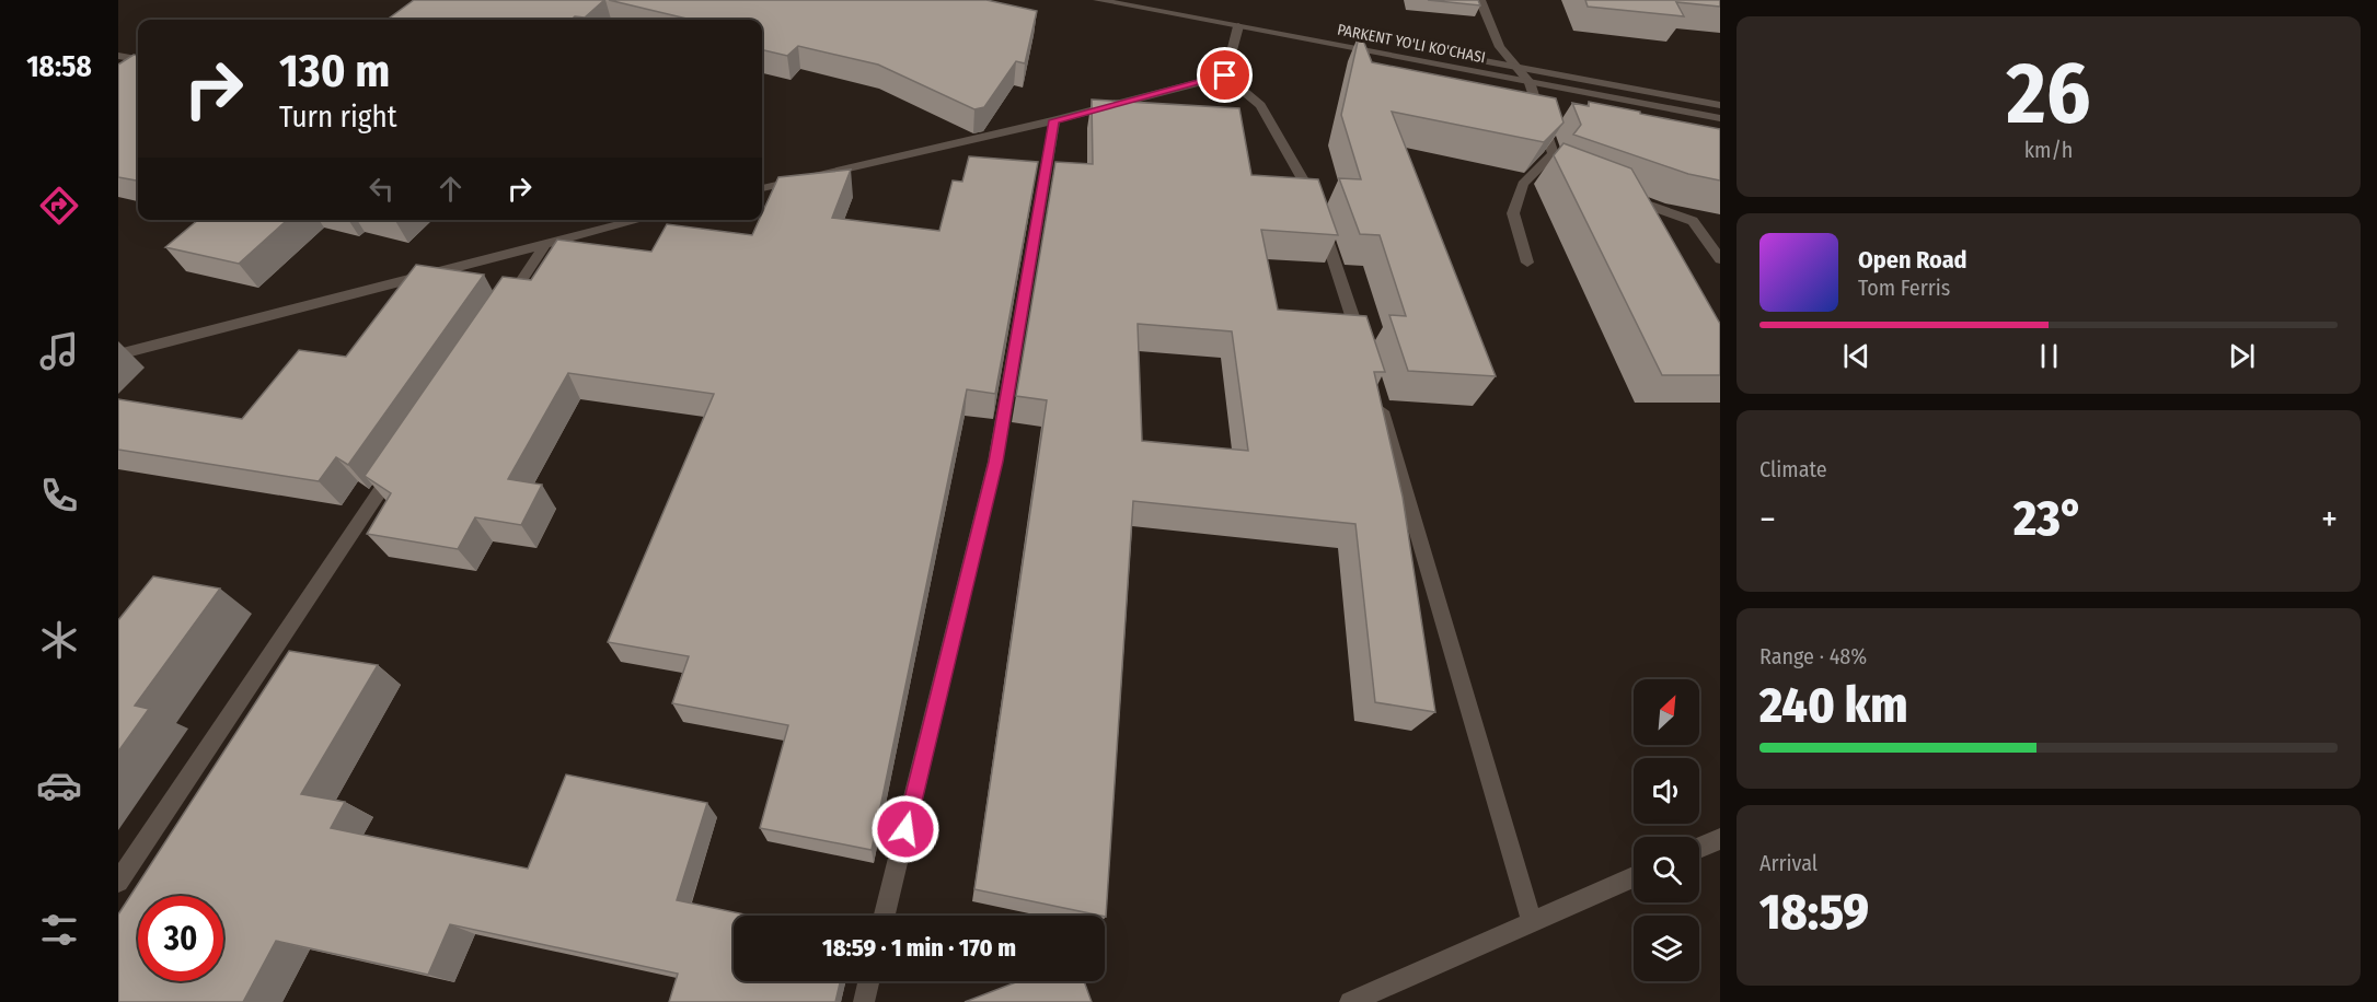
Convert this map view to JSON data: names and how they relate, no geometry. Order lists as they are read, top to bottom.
{
  "streets": {
    "street": ["PARKENT YO'LI KO'CHASI"]
  },
  "north": "top right",
  "page": {
    "tabs": "18:58",
    "tile": [
      ["26", "km/h"],
      "Climate",
      ["Range · 48%", "240 km"],
      ["Arrival", "18:59"]
    ],
    "turn": ["130 m", "Turn right"],
    "song": ["Open Road", "Tom Ferris"],
    "heat": ["−", "23°", "+"],
    "limit": "30",
    "trip": "18:59 · 1 min · 170 m"
  }
}
